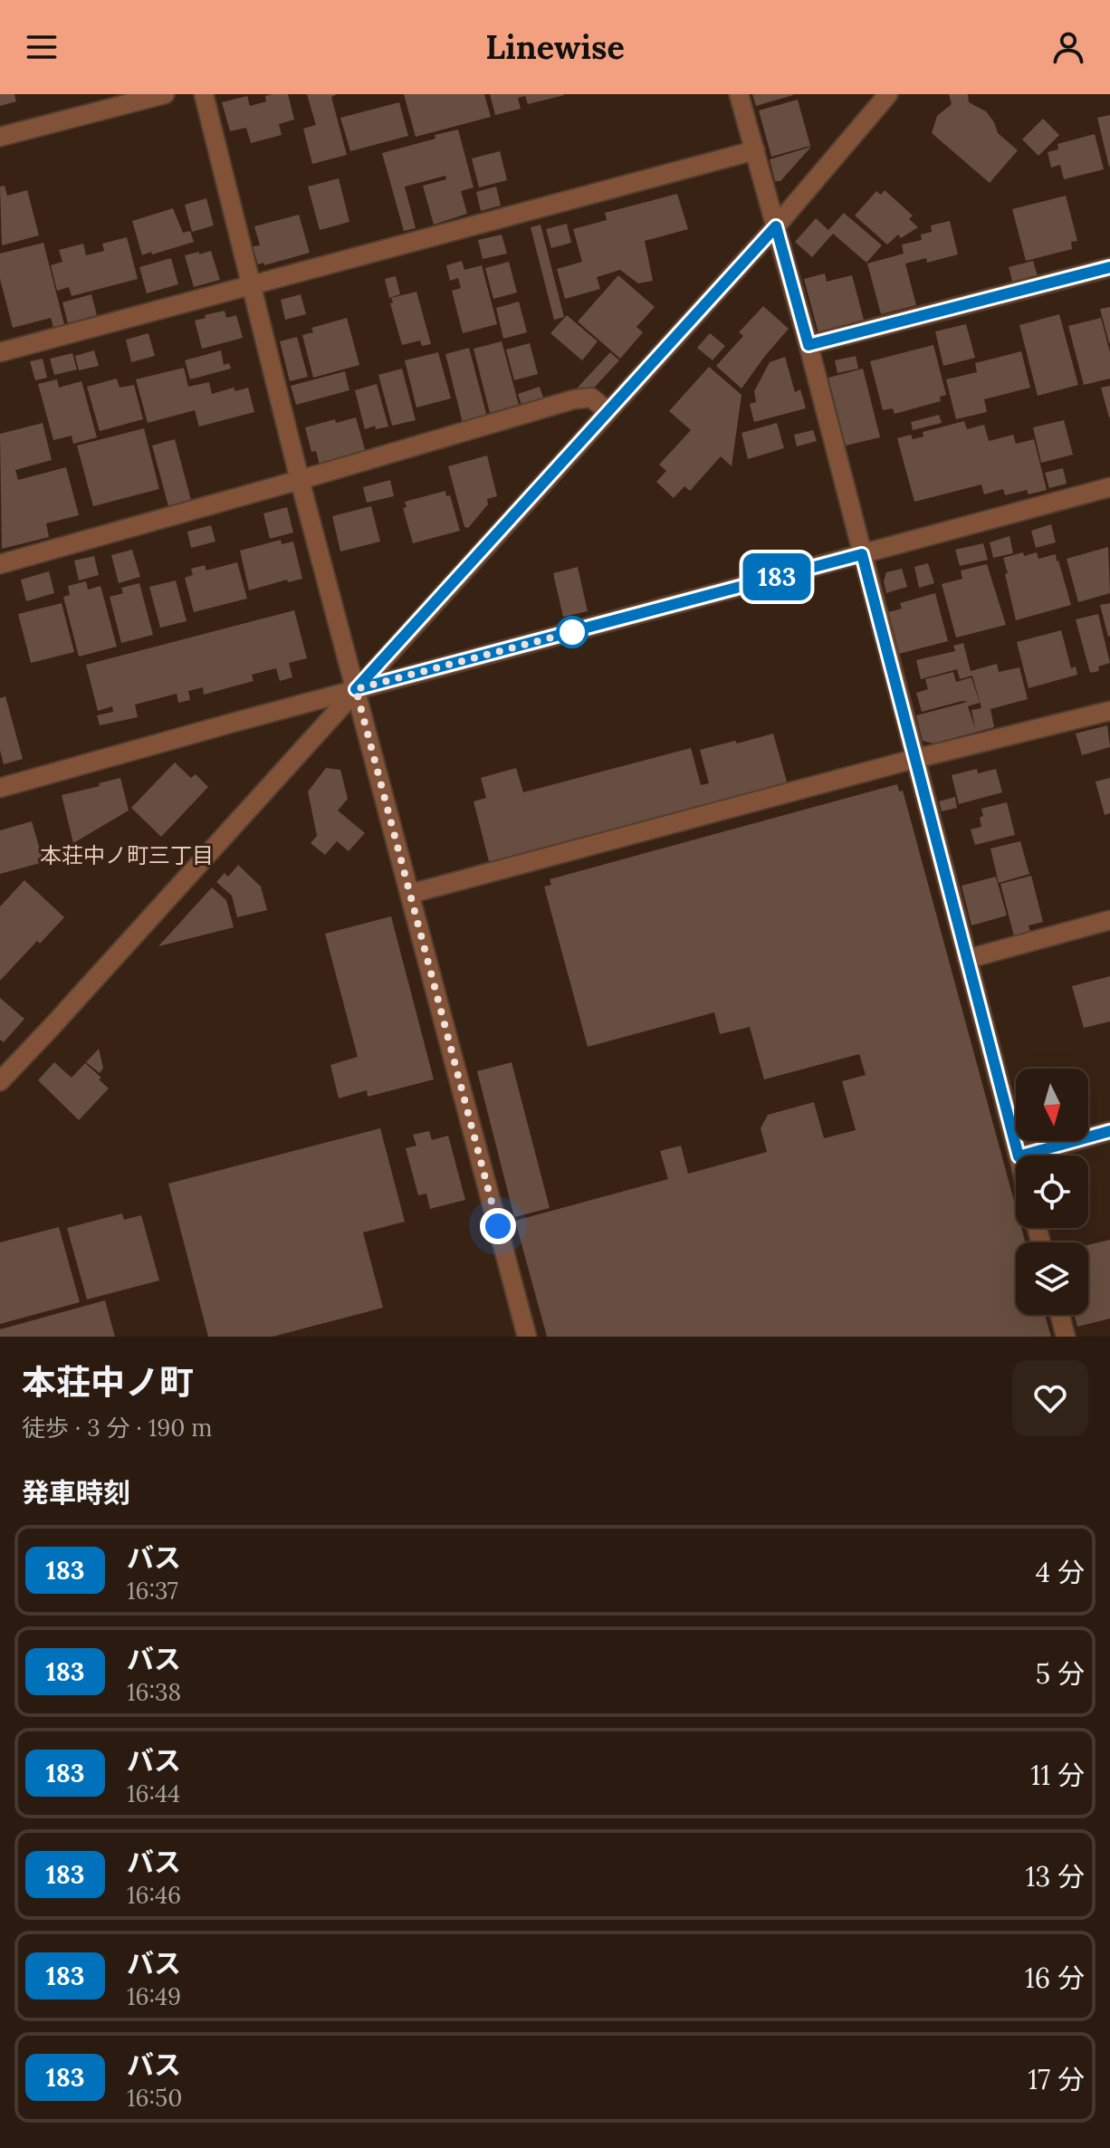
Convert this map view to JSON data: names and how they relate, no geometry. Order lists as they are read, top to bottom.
{
  "districts": ["本荘中ノ町三丁目"],
  "lines": ["bus line 183"],
  "north": "bottom",
  "page": {
    "header": "Linewise",
    "on_map": "183",
    "heading": [
      ["本荘中ノ町", "徒歩 · 3 分 · 190 m"],
      "発車時刻"
    ],
    "list": [
      {
        "mark": "183",
        "name": "バス",
        "note": "16:37",
        "value": "4 分"
      },
      {
        "mark": "183",
        "name": "バス",
        "note": "16:38",
        "value": "5 分"
      },
      {
        "mark": "183",
        "name": "バス",
        "note": "16:44",
        "value": "11 分"
      },
      {
        "mark": "183",
        "name": "バス",
        "note": "16:46",
        "value": "13 分"
      },
      {
        "mark": "183",
        "name": "バス",
        "note": "16:49",
        "value": "16 分"
      },
      {
        "mark": "183",
        "name": "バス",
        "note": "16:50",
        "value": "17 分"
      }
    ]
  }
}
